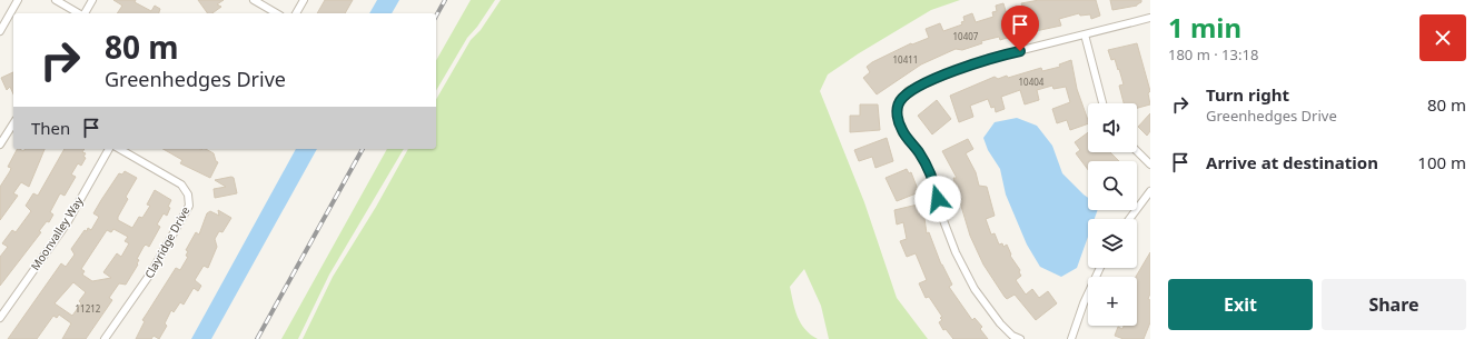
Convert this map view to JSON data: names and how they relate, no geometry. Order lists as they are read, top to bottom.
{
  "streets": {
    "street": ["Moonvalley Way", "Clayridge Drive"]
  },
  "house_numbers": [
    "10407",
    "10411",
    "10404",
    "11212"
  ],
  "page": {
    "heading": ["1 min", "180 m · 13:18"],
    "turn": ["80 m", "Greenhedges Drive"],
    "list": [
      {
        "name": "Turn right",
        "note": "Greenhedges Drive",
        "value": "80 m"
      },
      {
        "name": "Arrive at destination",
        "value": "100 m"
      }
    ],
    "map_buttons": "+",
    "then": "Then",
    "buttons": ["Exit", "Share"]
  }
}
